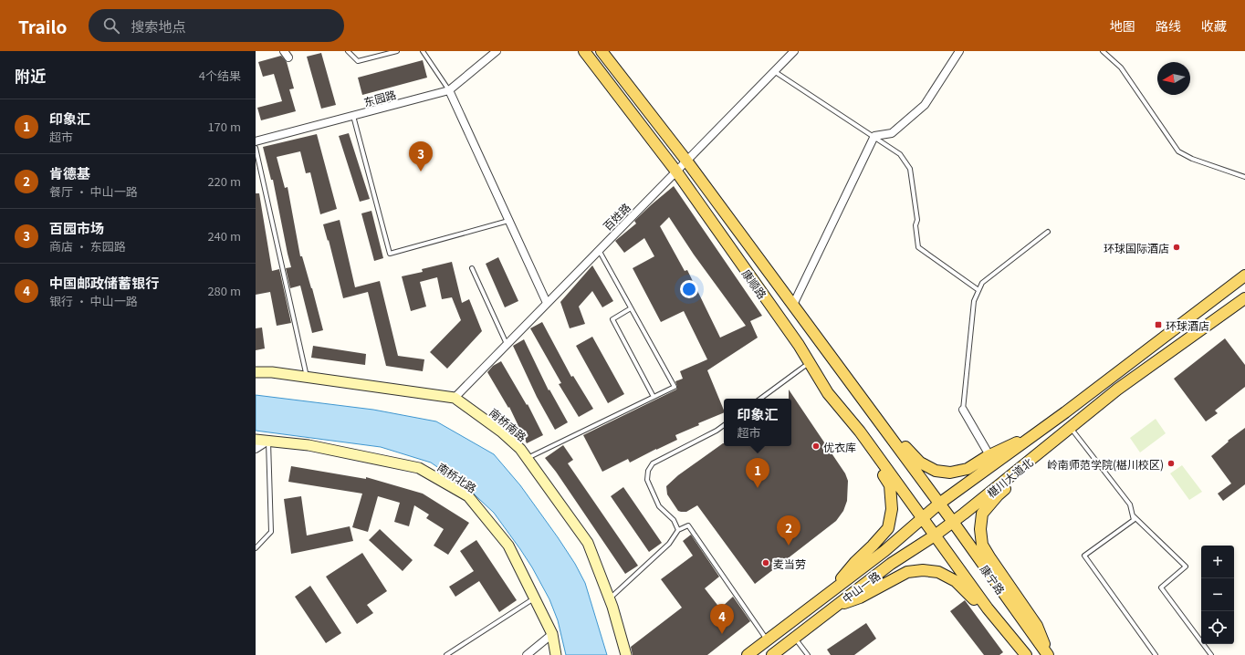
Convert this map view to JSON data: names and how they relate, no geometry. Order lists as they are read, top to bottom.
{
  "streets": {
    "main road": [
      "康顺路",
      "椹川大道北",
      "康宁路",
      "中山一路"
    ],
    "street": [
      "东园路",
      "百姓路",
      "南桥南路",
      "南桥北路"
    ]
  },
  "crossings": [
    ["百姓路", "康顺路"],
    ["百姓路", "南桥南路"],
    ["康顺路", "椹川大道北"],
    ["康顺路", "康宁路"],
    ["康顺路", "中山一路"],
    ["椹川大道北", "康宁路"],
    ["椹川大道北", "中山一路"],
    ["康宁路", "中山一路"]
  ],
  "places": {
    "other": [
      "环球国际酒店",
      "优衣库",
      "岭南师范学院(椹川校区)",
      "麦当劳"
    ],
    "transit": ["环球酒店"]
  },
  "north": "left",
  "page": {
    "header": "Trailo",
    "search": "搜索地点",
    "nav": ["地图", "路线", "收藏"],
    "heading": ["附近", "4个结果"],
    "list": [
      {
        "mark": "1",
        "name": "印象汇",
        "note": "超市",
        "value": "170 m"
      },
      {
        "mark": "2",
        "name": "肯德基",
        "note": "餐厅 · 中山一路",
        "value": "220 m"
      },
      {
        "mark": "3",
        "name": "百园市场",
        "note": "商店 · 东园路",
        "value": "240 m"
      },
      {
        "mark": "4",
        "name": "中国邮政储蓄银行",
        "note": "银行 · 中山一路",
        "value": "280 m"
      }
    ],
    "pins": [
      "3",
      "1",
      "2",
      "4"
    ],
    "popup": ["印象汇", "超市"],
    "map_buttons": ["+", "−"]
  }
}
